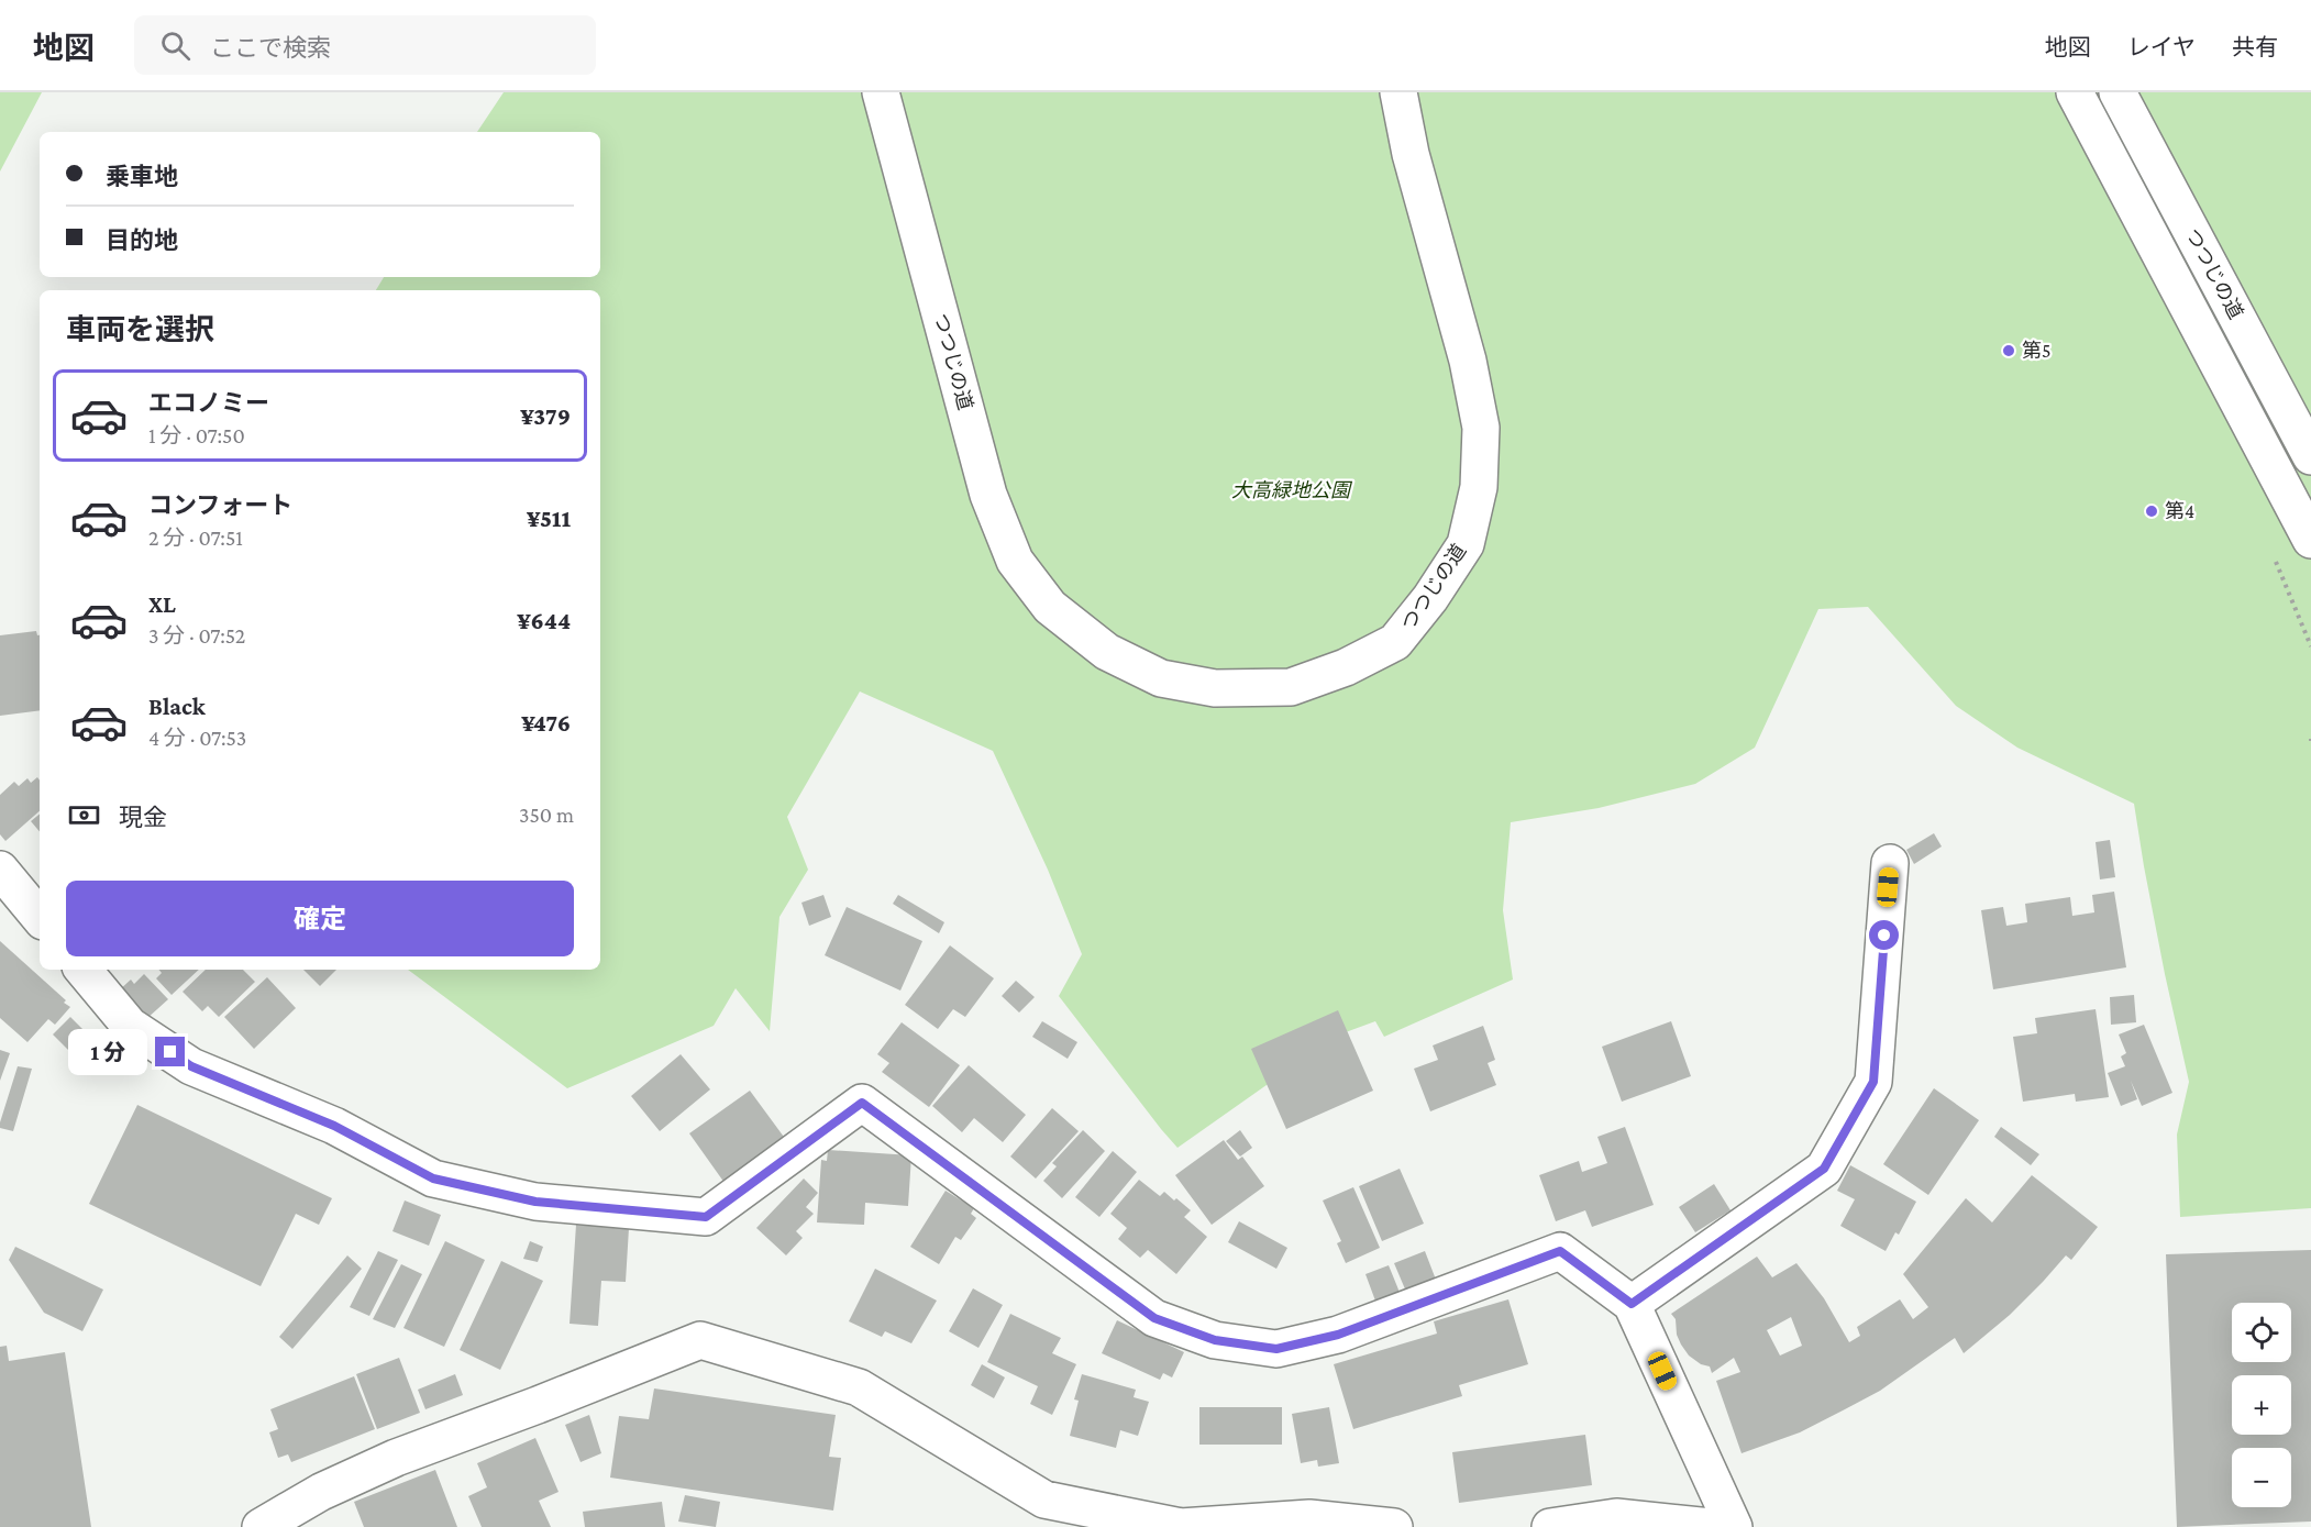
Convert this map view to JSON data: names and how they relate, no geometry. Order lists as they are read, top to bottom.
{
  "streets": {
    "street": ["つつじの道"]
  },
  "parks": ["大高緑地公園"],
  "places": ["第5", "第4"],
  "page": {
    "header": "地図",
    "search": "ここで検索",
    "nav": ["地図", "レイヤ", "共有"],
    "banner": ["乗車地", "目的地"],
    "heading": "車両を選択",
    "list": [
      {
        "name": "エコノミー",
        "note": "1 分 · 07:50",
        "value": "¥379"
      },
      {
        "name": "コンフォート",
        "note": "2 分 · 07:51",
        "value": "¥511"
      },
      {
        "name": "XL",
        "note": "3 分 · 07:52",
        "value": "¥644"
      },
      {
        "name": "Black",
        "note": "4 分 · 07:53",
        "value": "¥476"
      }
    ],
    "pay": ["現金", "350 m"],
    "buttons": "確定",
    "bubble": "1 分",
    "map_buttons": ["+", "−"]
  }
}
